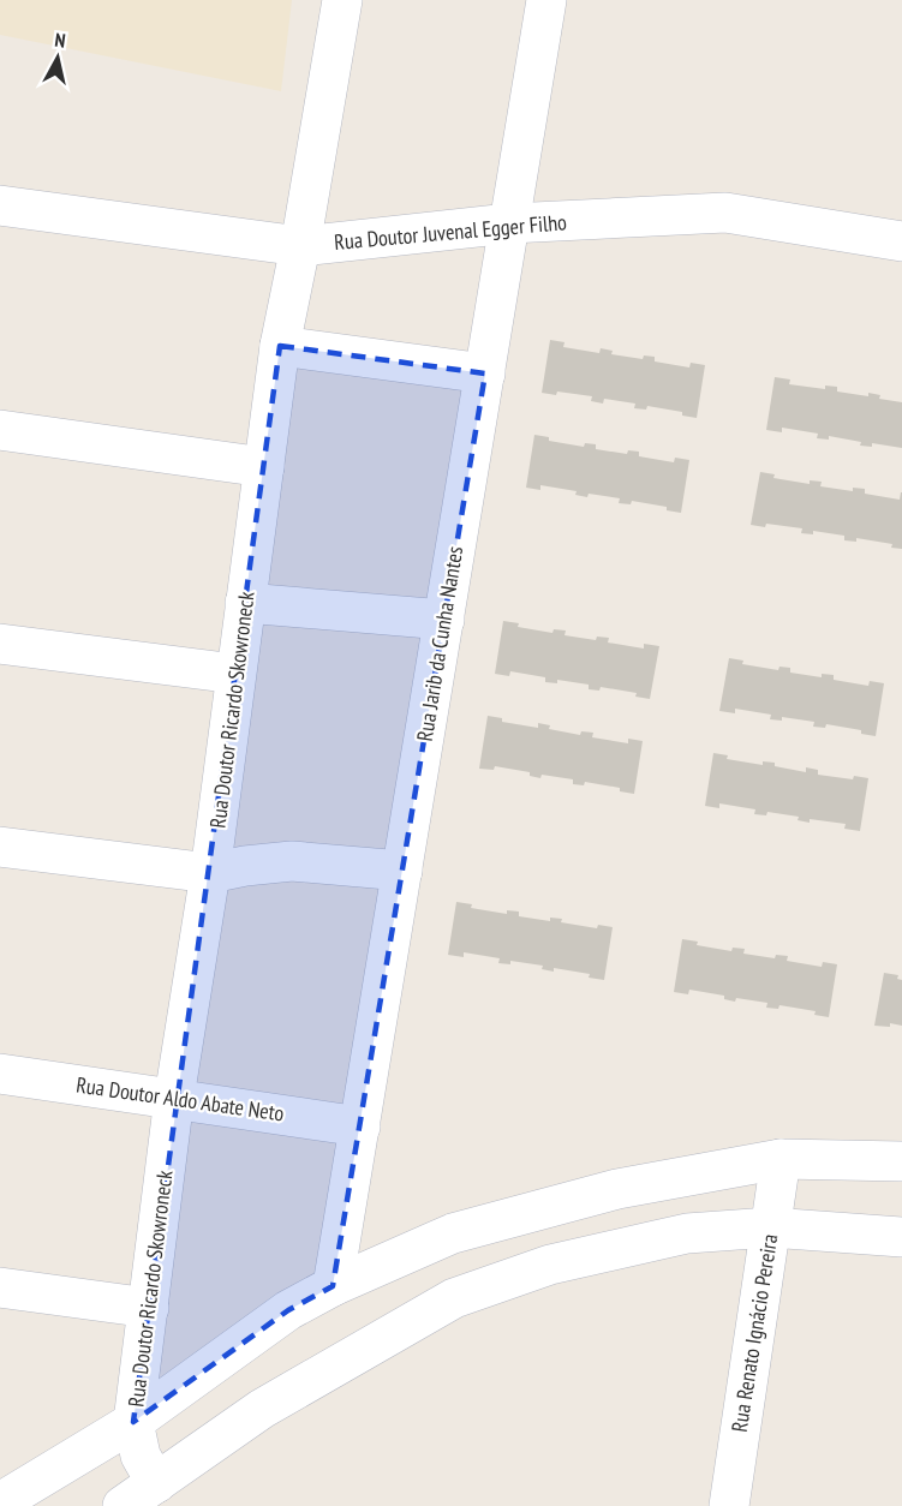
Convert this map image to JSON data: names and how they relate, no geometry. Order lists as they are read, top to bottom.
{
  "streets": {
    "street": [
      "Rua Doutor Juvenal Egger Filho",
      "Rua Jarib da Cunha Nantes",
      "Rua Doutor Ricardo Skowroneck",
      "Rua Doutor Aldo Abate Neto",
      "Rua Renato Ignácio Pereira"
    ]
  },
  "crossings": [
    ["Rua Doutor Juvenal Egger Filho", "Rua Jarib da Cunha Nantes"],
    ["Rua Doutor Juvenal Egger Filho", "Rua Doutor Ricardo Skowroneck"],
    ["Rua Jarib da Cunha Nantes", "Rua Doutor Aldo Abate Neto"],
    ["Rua Doutor Ricardo Skowroneck", "Rua Doutor Aldo Abate Neto"]
  ],
  "north": "top"
}
